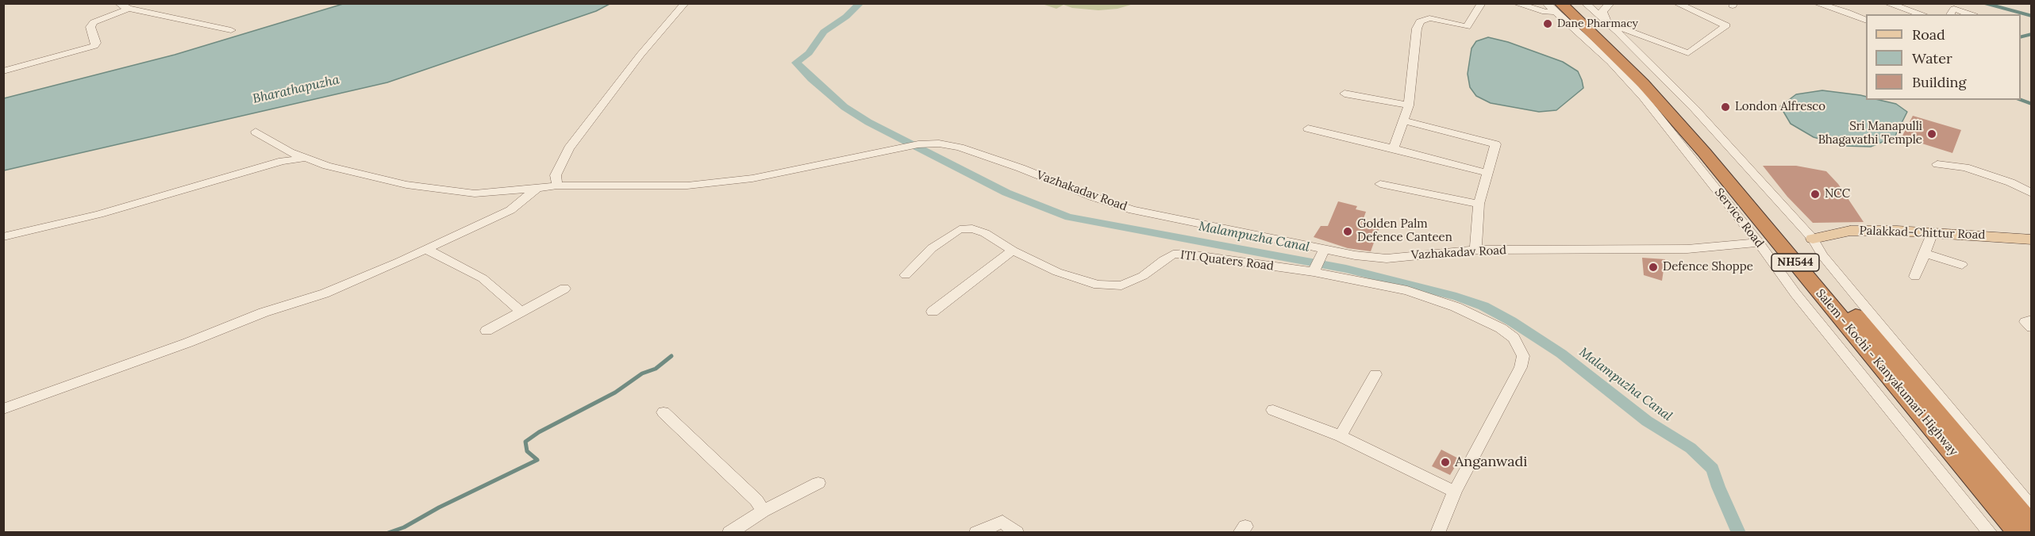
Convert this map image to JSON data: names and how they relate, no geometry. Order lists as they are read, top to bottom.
{
  "streets": {
    "highway": ["NH544", "Salem - Kochi - Kanyakumari Highway"],
    "main road": ["Palakkad-Chittur Road"],
    "street": ["Vazhakadav Road", "Service Road", "ITI Quaters Road"]
  },
  "crossings": [
    ["Vazhakadav Road", "Service Road"],
    ["Service Road", "Salem - Kochi - Kanyakumari Highway"]
  ],
  "water": ["Bharathapuzha", "Malampuzha Canal"],
  "places": [
    "Dane Pharmacy",
    "London Alfresco",
    "Sri Manapulli Bhagavathi Temple",
    "NCC",
    "Golden Palm Defence Canteen",
    "Defence Shoppe",
    "Anganwadi"
  ],
  "legend": ["Road", "Water", "Building"]
}
